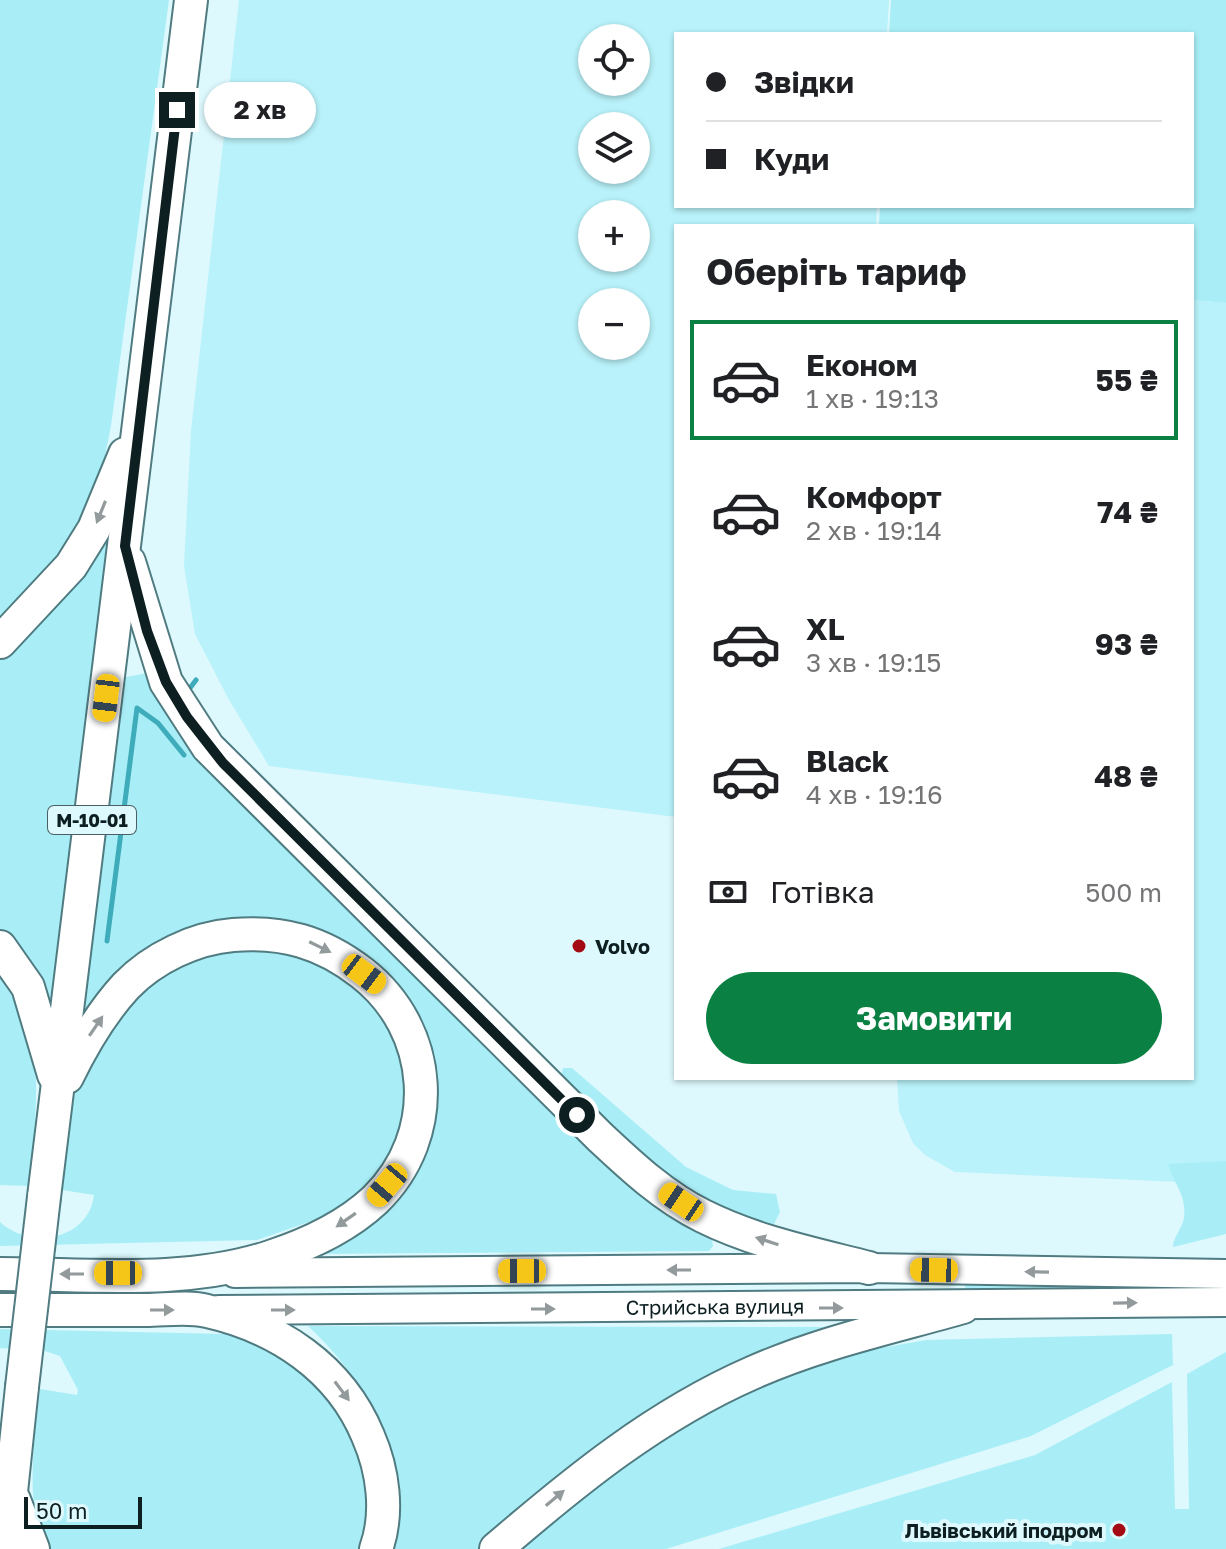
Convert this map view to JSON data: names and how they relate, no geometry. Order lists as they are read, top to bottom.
{
  "streets": {
    "highway": ["М-10-01"],
    "main road": ["Стрийська вулиця"]
  },
  "places": ["Volvo", "Львівський іподром"],
  "scale_bar": "50 m",
  "page": {
    "map_buttons": ["+", "−"],
    "banner": ["Звідки", "Куди"],
    "bubble": "2 хв",
    "heading": "Оберіть тариф",
    "list": [
      {
        "name": "Економ",
        "note": "1 хв · 19:13",
        "value": "55 ₴"
      },
      {
        "name": "Комфорт",
        "note": "2 хв · 19:14",
        "value": "74 ₴"
      },
      {
        "name": "XL",
        "note": "3 хв · 19:15",
        "value": "93 ₴"
      },
      {
        "name": "Black",
        "note": "4 хв · 19:16",
        "value": "48 ₴"
      }
    ],
    "pay": ["Готівка", "500 m"],
    "buttons": "Замовити",
    "scale": "50 m"
  }
}
